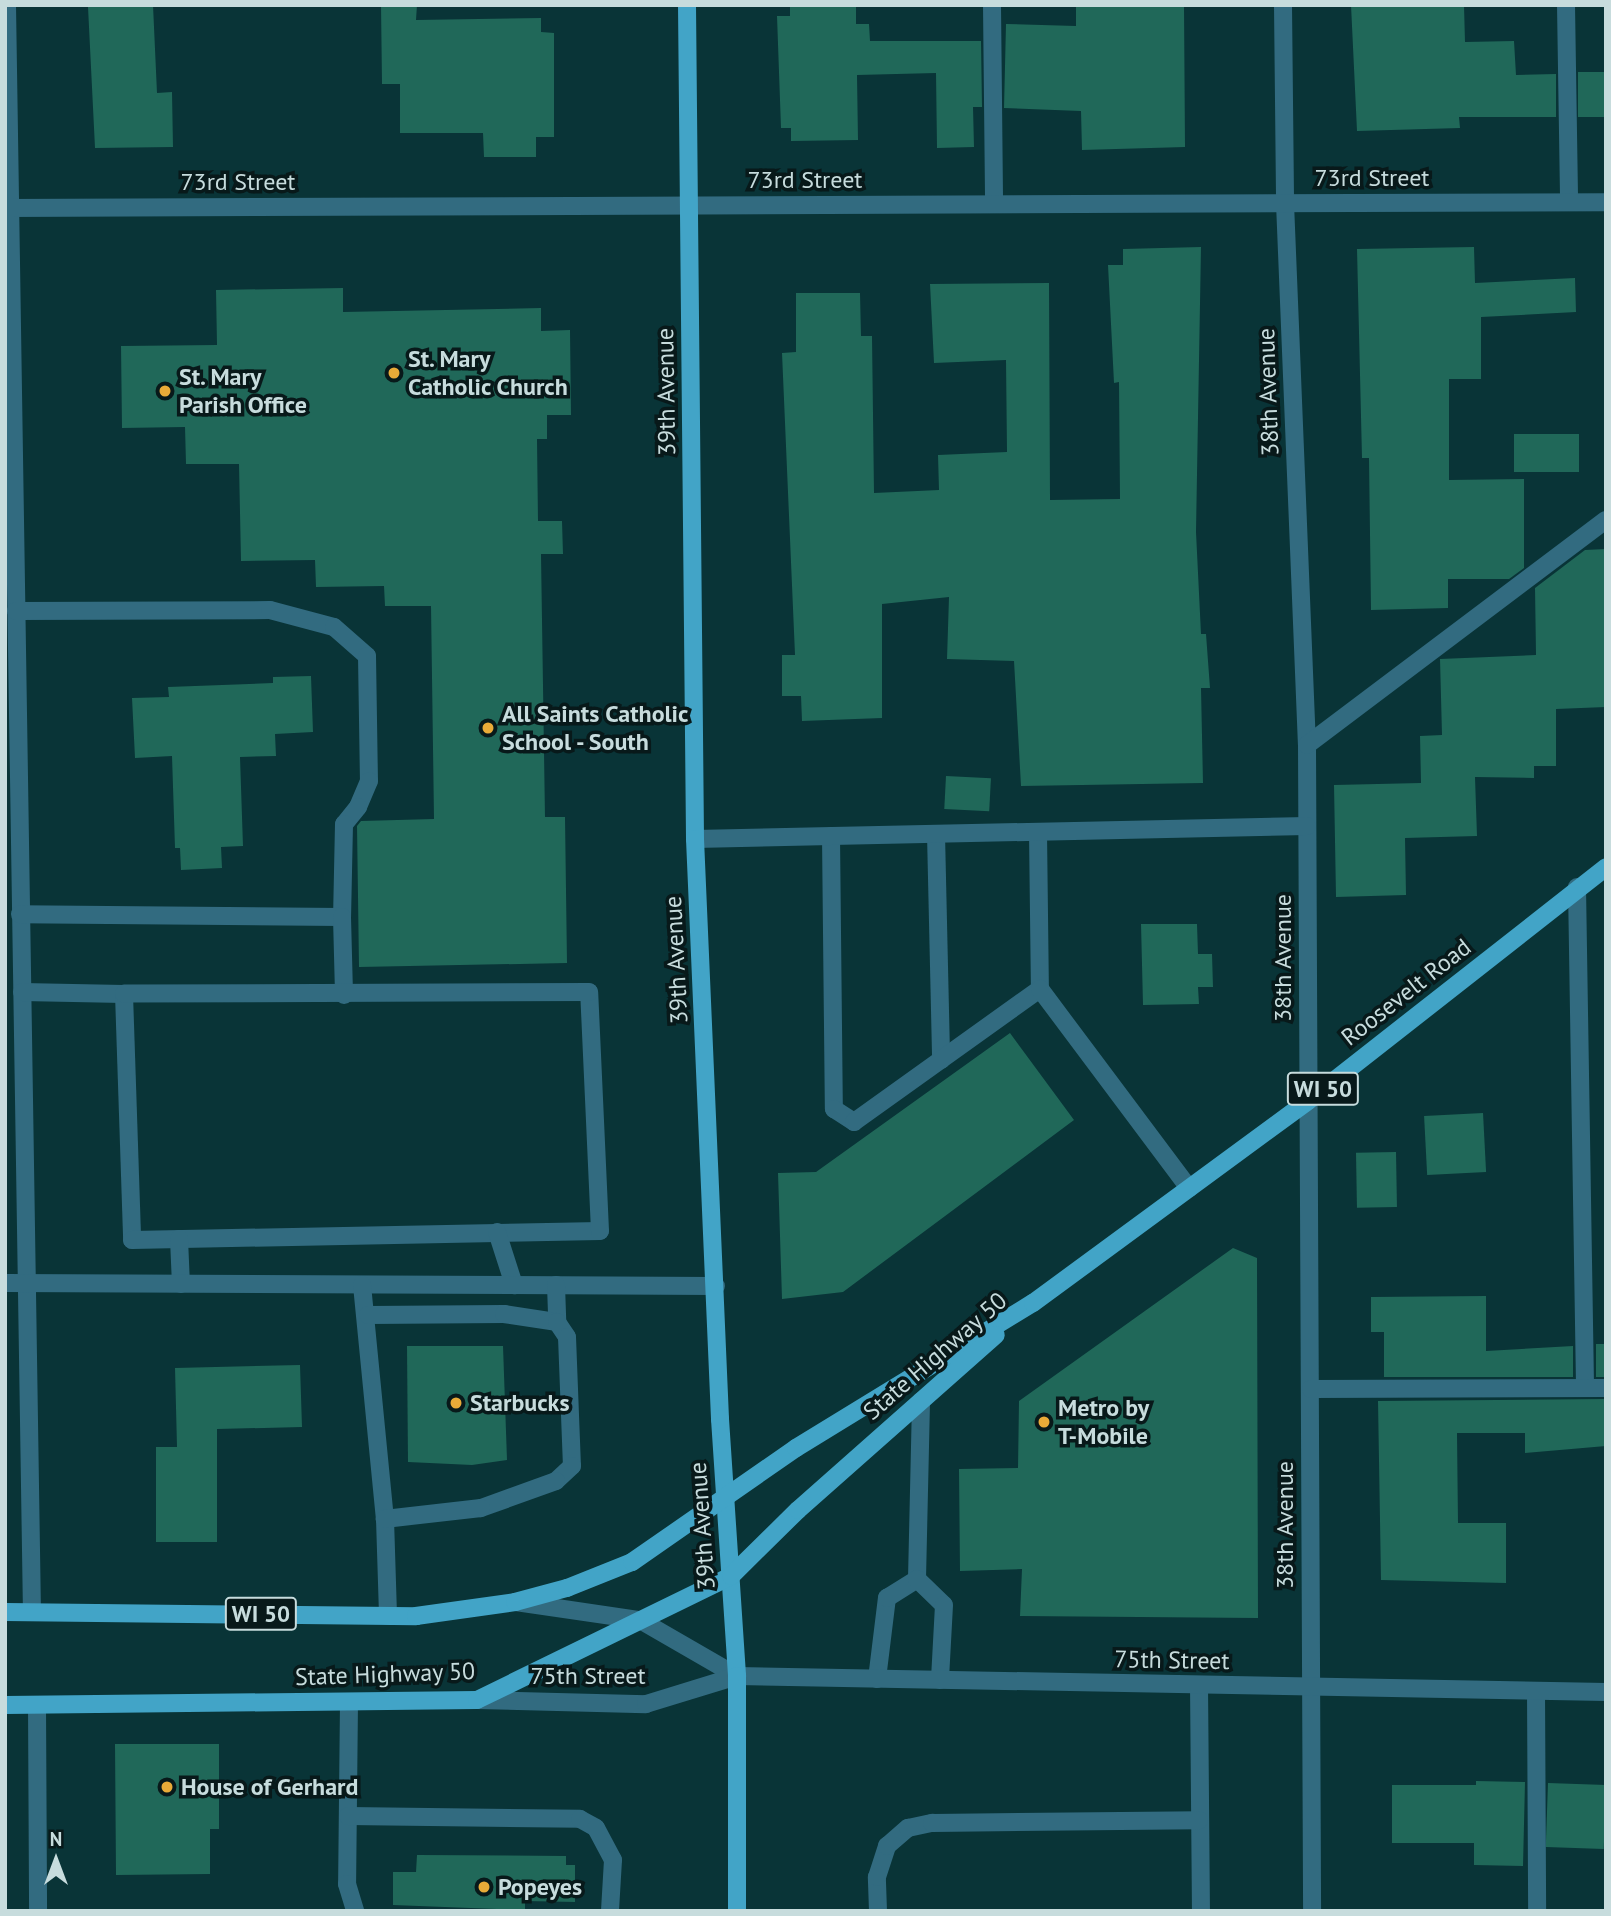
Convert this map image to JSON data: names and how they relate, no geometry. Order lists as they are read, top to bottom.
{
  "streets": {
    "main road": [
      "39th Avenue",
      "Roosevelt Road",
      "WI 50",
      "State Highway 50"
    ],
    "street": ["73rd Street", "38th Avenue", "75th Street"]
  },
  "crossings": [
    ["73rd Street", "39th Avenue"],
    ["73rd Street", "38th Avenue"],
    ["39th Avenue", "State Highway 50"],
    ["39th Avenue", "75th Street"],
    ["38th Avenue", "Roosevelt Road"],
    ["38th Avenue", "75th Street"],
    ["Roosevelt Road", "State Highway 50"],
    ["State Highway 50", "75th Street"]
  ],
  "places": [
    "St. Mary Catholic Church",
    "St. Mary Parish Office",
    "All Saints Catholic School - South",
    "Starbucks",
    "Metro by T-Mobile",
    "House of Gerhard",
    "Popeyes"
  ],
  "north": "top"
}
